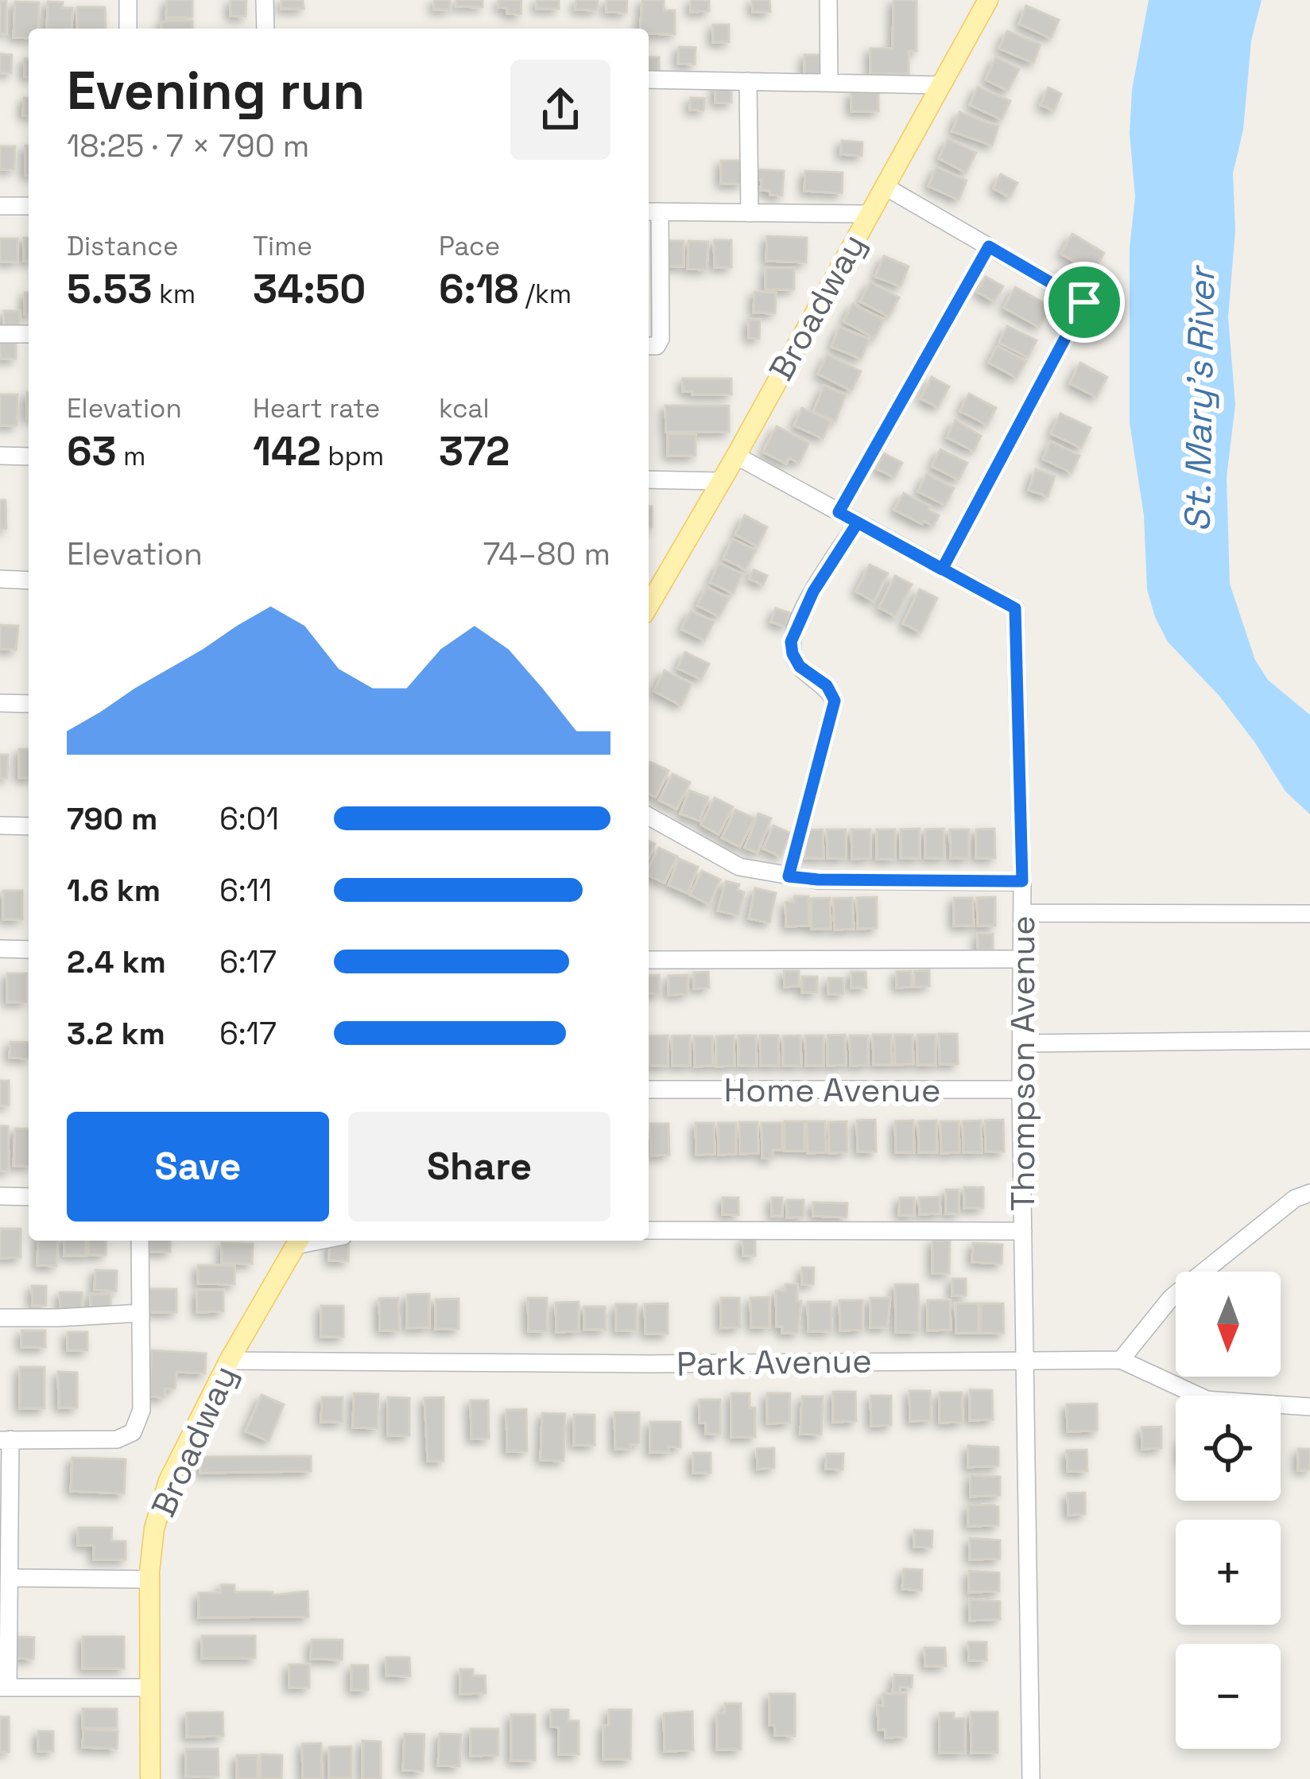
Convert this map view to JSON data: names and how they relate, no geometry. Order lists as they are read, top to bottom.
{
  "streets": {
    "main road": ["Broadway"],
    "street": ["Thompson Avenue", "Home Avenue", "Park Avenue"]
  },
  "crossings": [
    ["Broadway", "Thompson Avenue"],
    ["Broadway", "Park Avenue"],
    ["Thompson Avenue", "Home Avenue"],
    ["Thompson Avenue", "Park Avenue"]
  ],
  "water": ["St. Mary's River"],
  "north": "bottom",
  "page": {
    "heading": ["Evening run", "18:25 · 7 × 790 m"],
    "stats": [
      ["Distance", "5.53 km"],
      ["Time", "34:50"],
      ["Pace", "6:18 /km"],
      ["Elevation", "63 m"],
      ["Heart rate", "142 bpm"],
      ["kcal", "372"]
    ],
    "chart": ["Elevation", "74–80 m"],
    "list": [
      {
        "name": "790 m",
        "note": "6:01"
      },
      {
        "name": "1.6 km",
        "note": "6:11"
      },
      {
        "name": "2.4 km",
        "note": "6:17"
      },
      {
        "name": "3.2 km",
        "note": "6:17"
      }
    ],
    "buttons": ["Save", "Share"],
    "map_buttons": ["+", "−"]
  }
}
